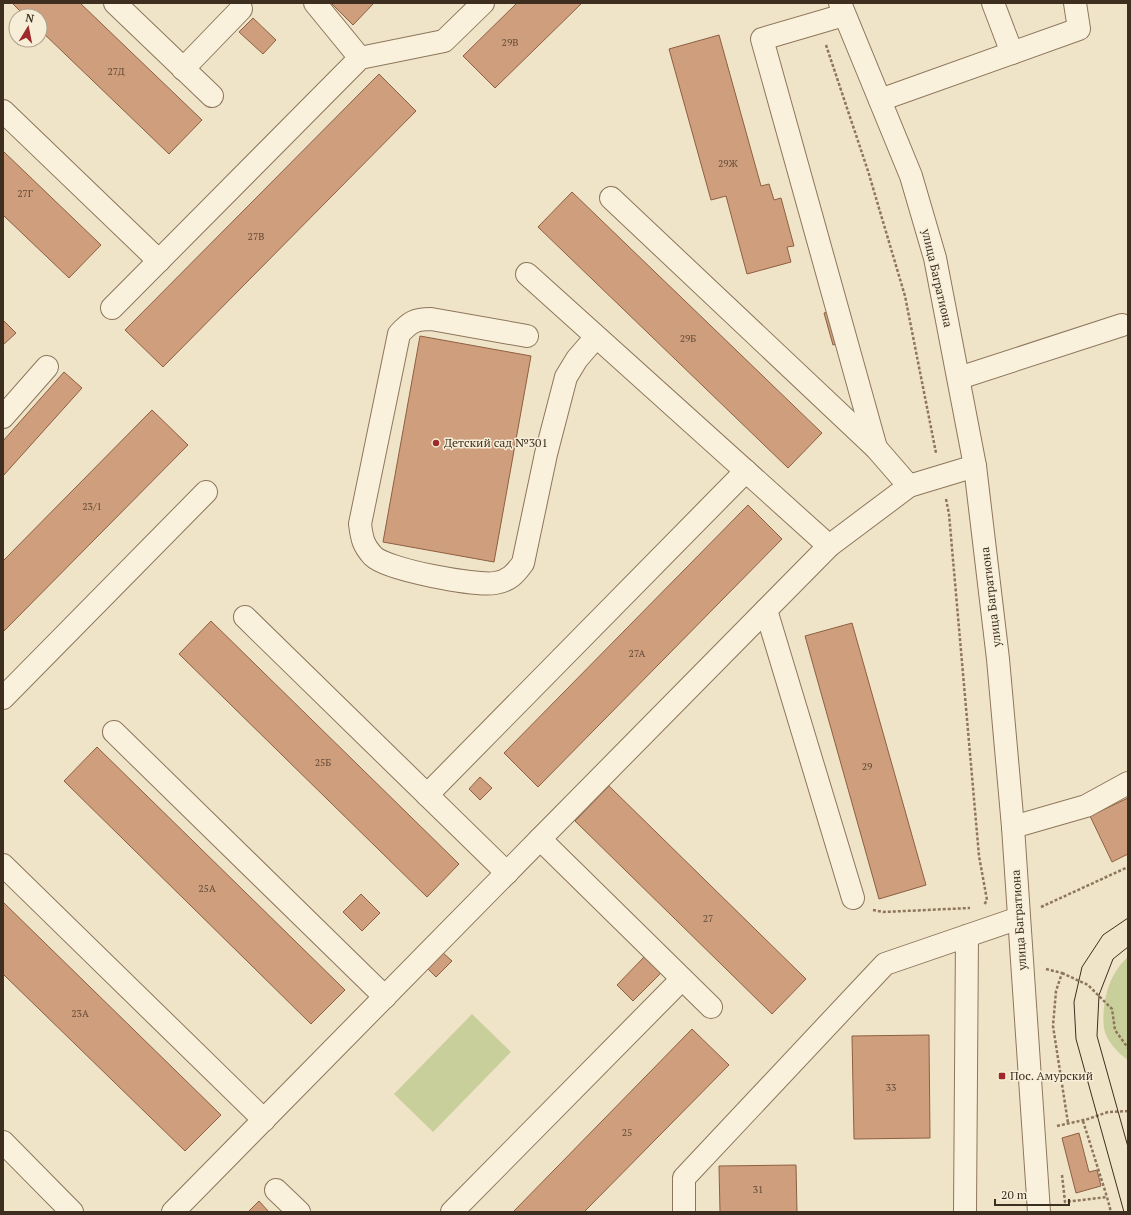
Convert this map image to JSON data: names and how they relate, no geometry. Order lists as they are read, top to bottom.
{
  "streets": {
    "street": ["улица Багратиона"]
  },
  "places": {
    "other": ["Детский сад №301"],
    "transit": ["Пос. Амурский"]
  },
  "house_numbers": [
    "29В",
    "27Д",
    "29Ж",
    "27Г",
    "27В",
    "29Б",
    "23/1",
    "27А",
    "25Б",
    "29",
    "25А",
    "27",
    "23А",
    "33",
    "25",
    "31"
  ],
  "scale_bar": "20 m",
  "north": "top"
}
